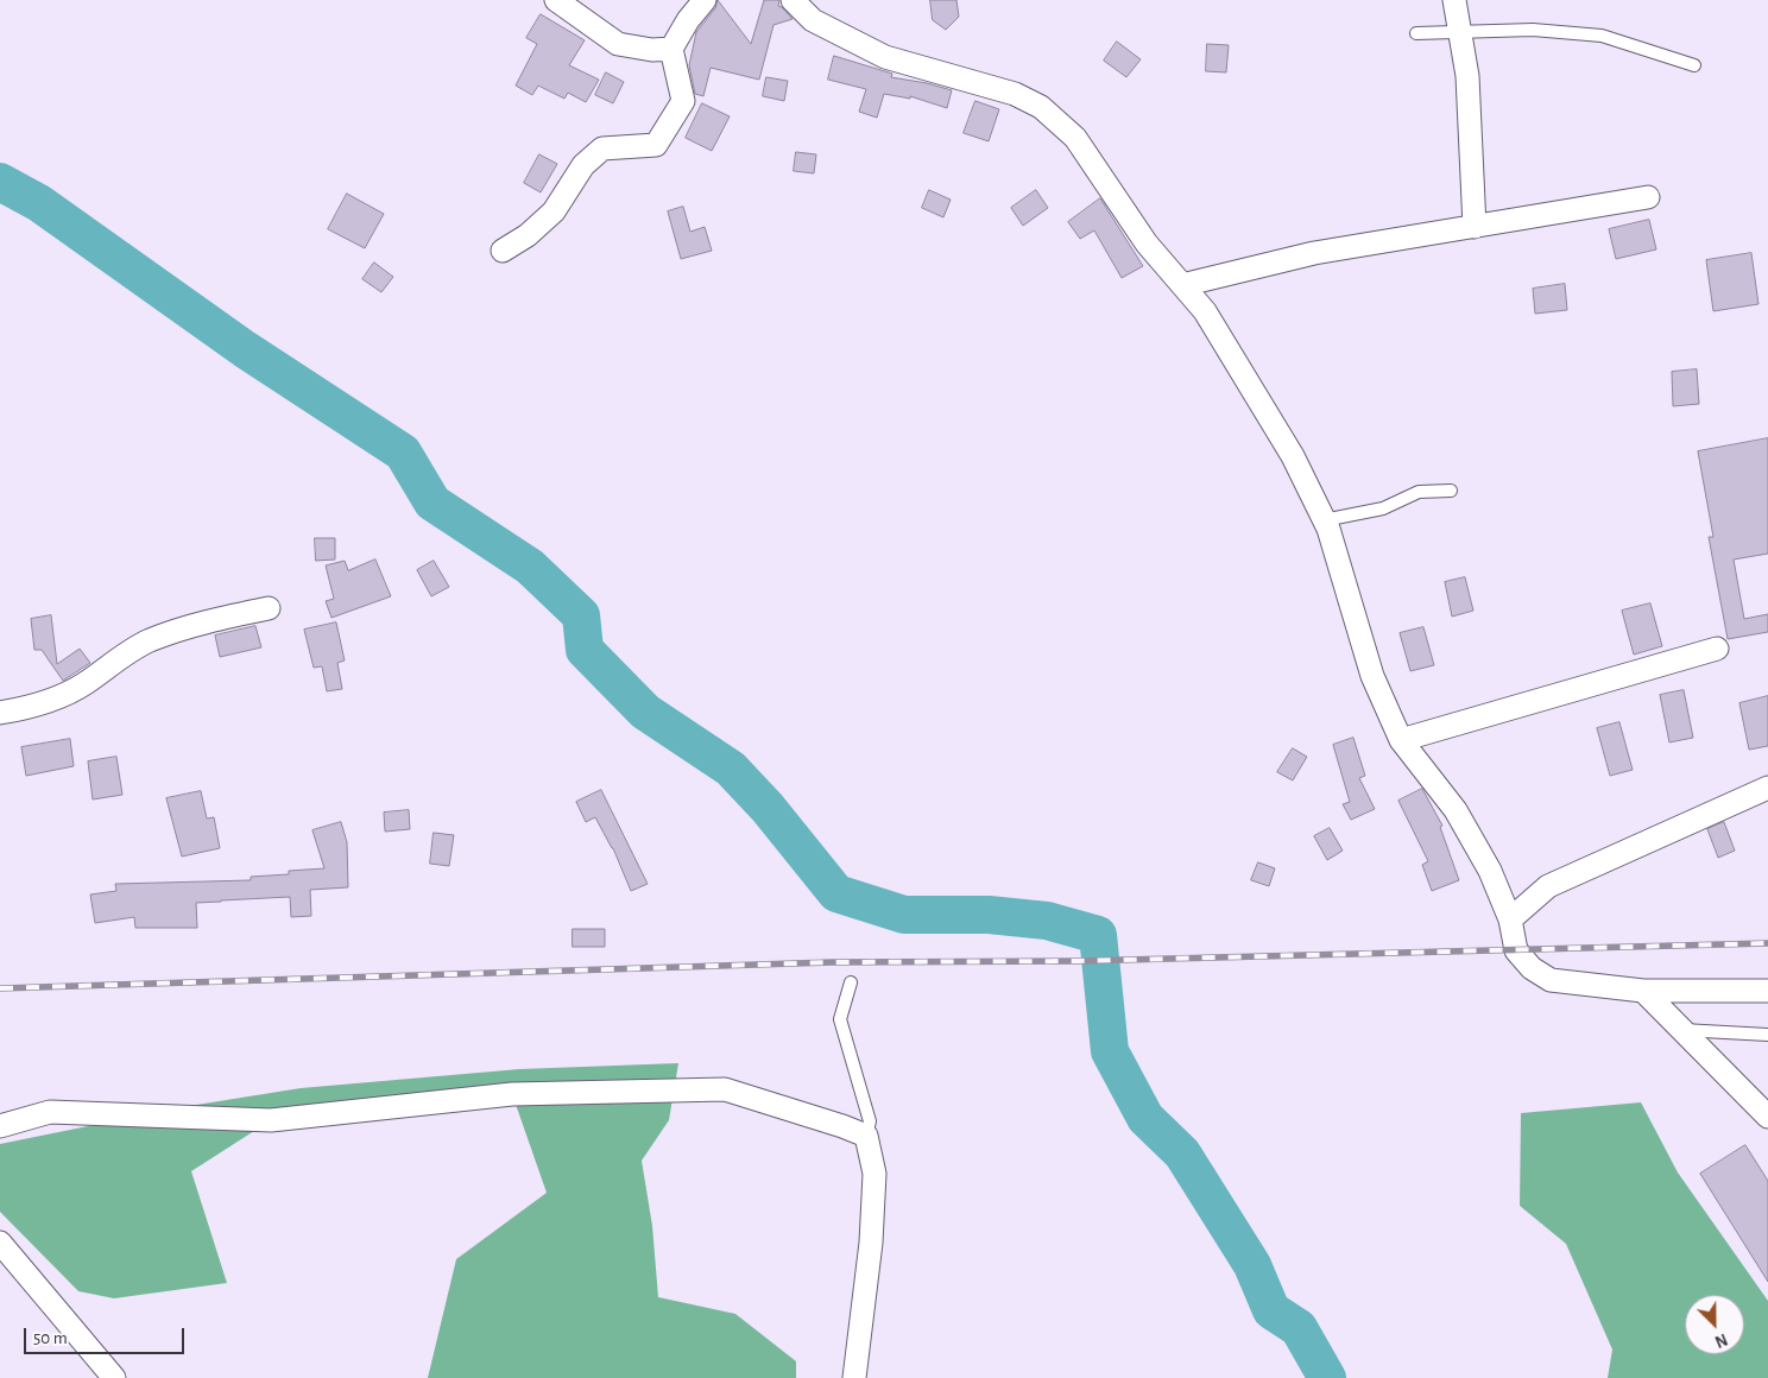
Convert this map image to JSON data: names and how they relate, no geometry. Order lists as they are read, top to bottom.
{
  "scale_bar": "50 m",
  "north": "bottom right"
}
